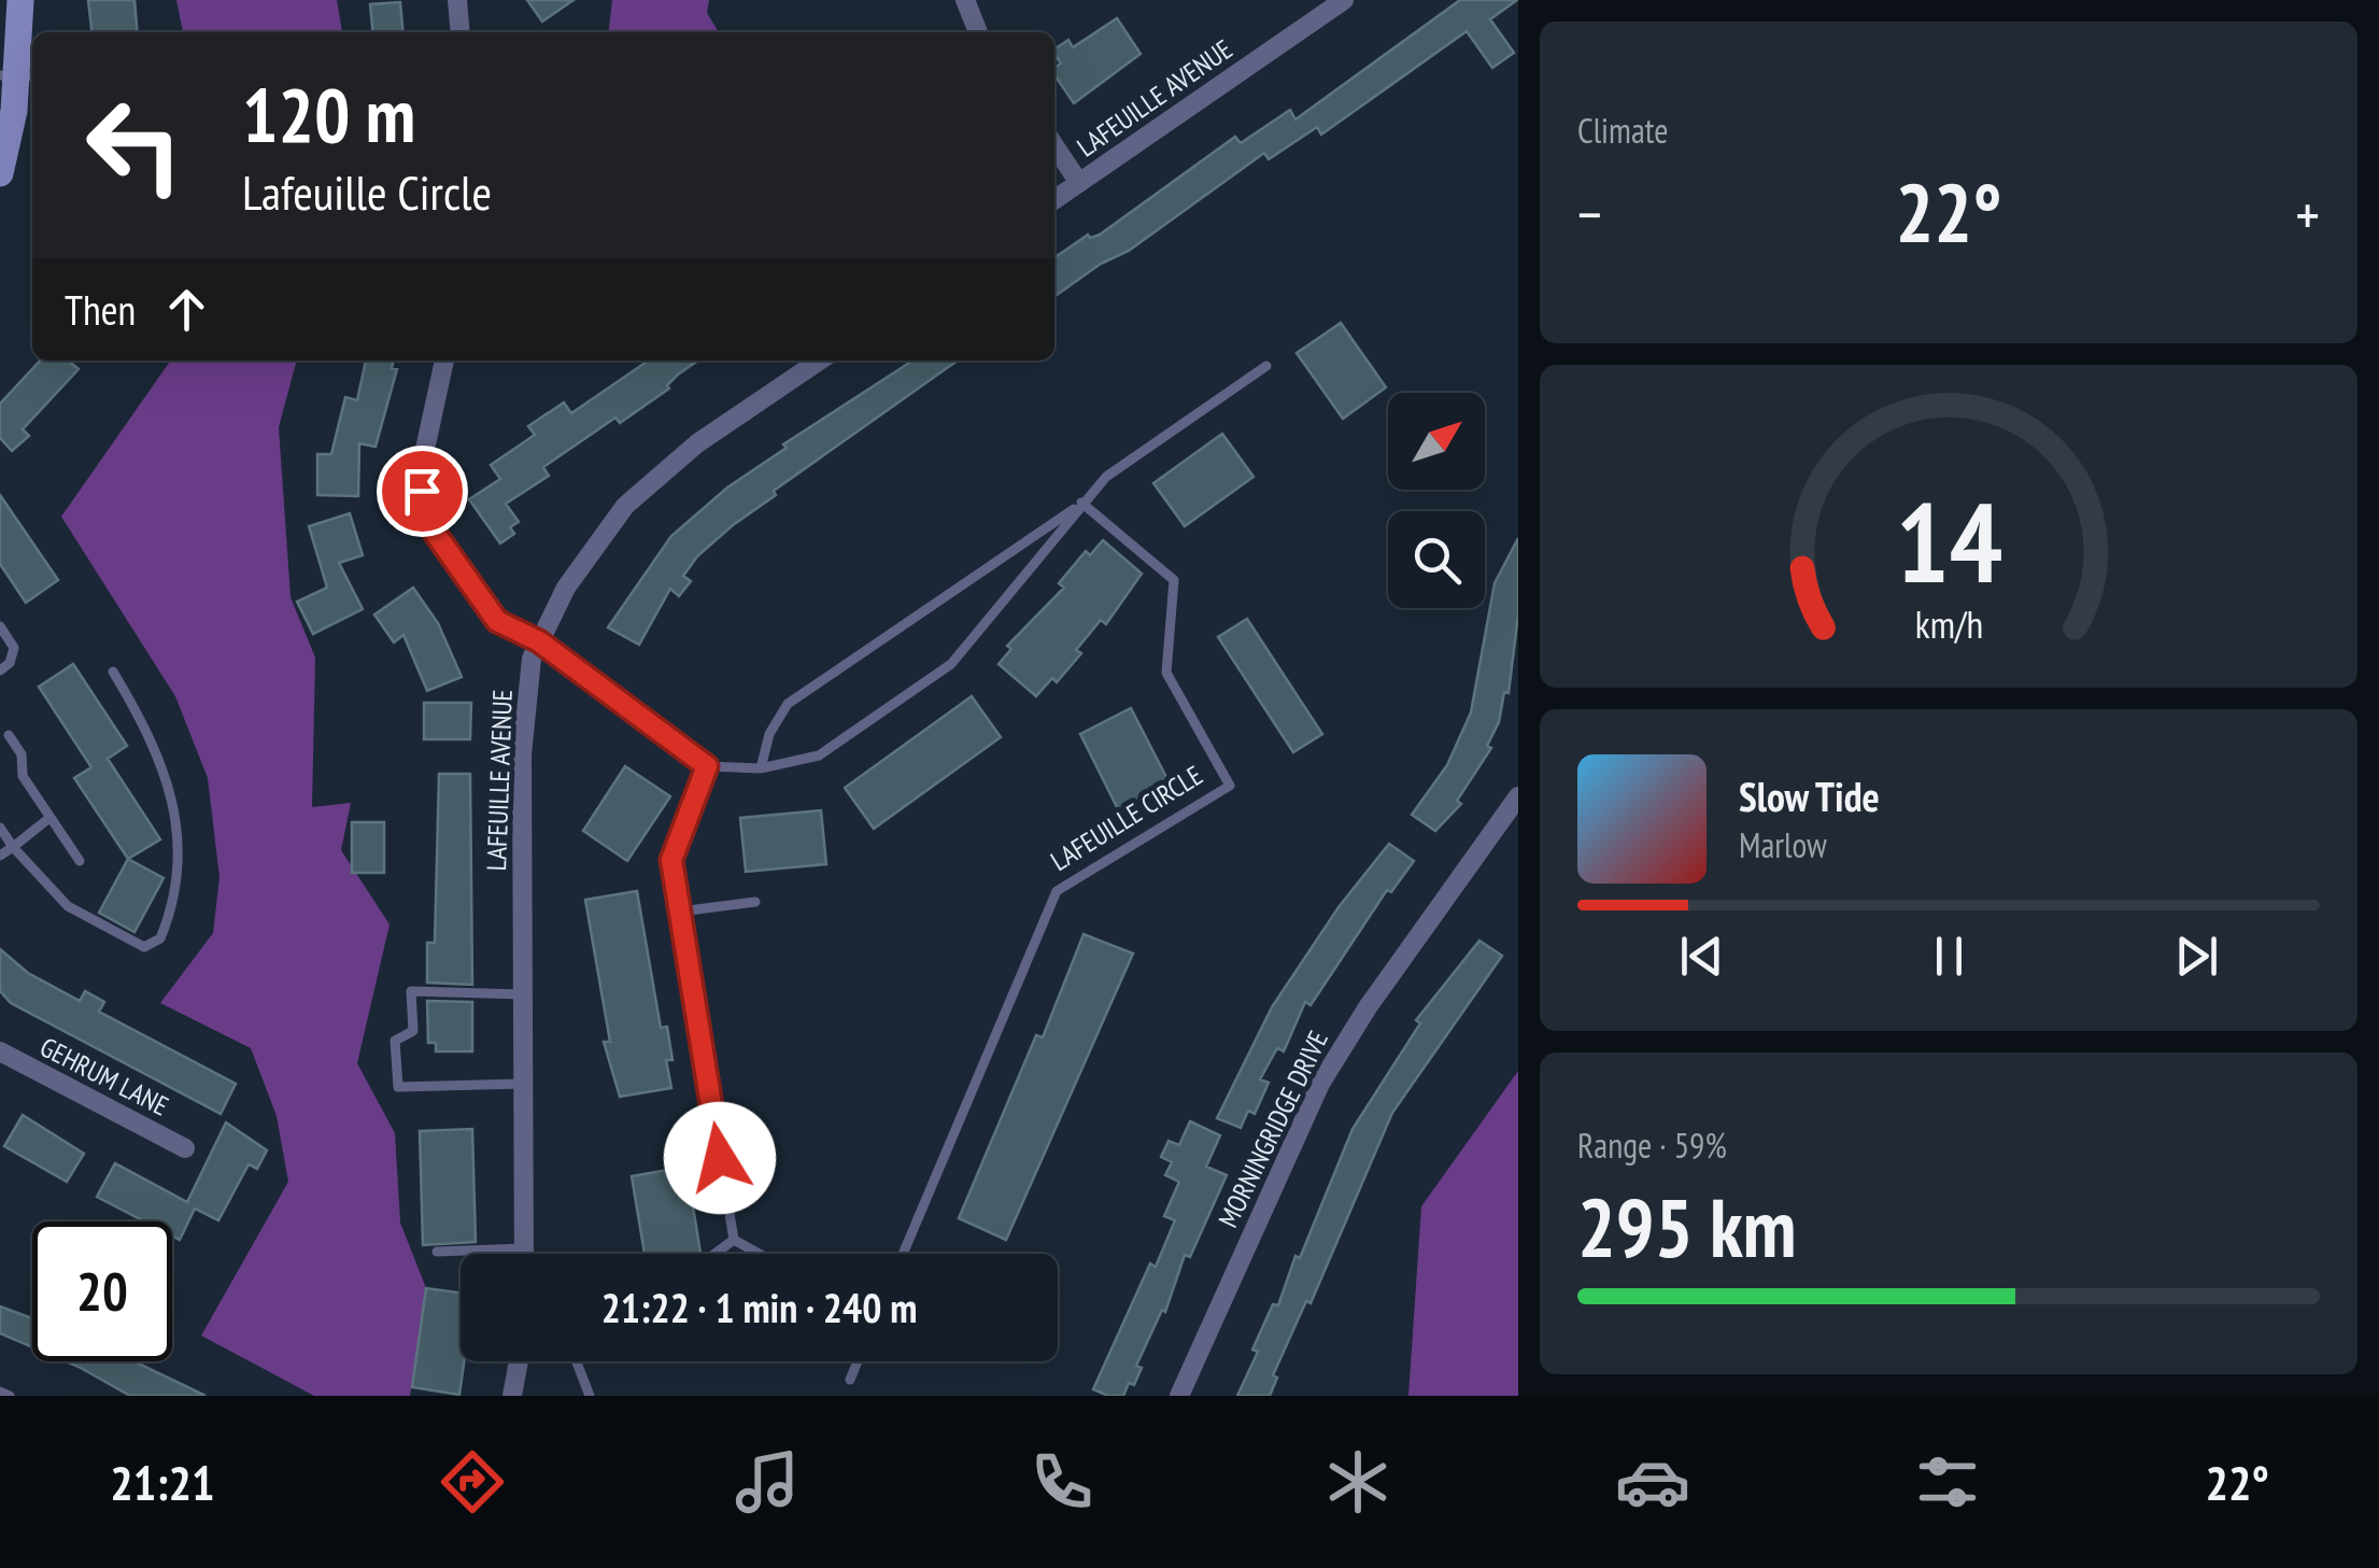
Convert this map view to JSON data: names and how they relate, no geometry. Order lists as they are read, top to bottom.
{
  "streets": {
    "street": ["LAFEUILLE AVENUE", "GEHRUM LANE", "MORNINGRIDGE DRIVE"],
    "lane": ["LAFEUILLE CIRCLE"]
  },
  "north": "top right",
  "page": {
    "tile": [
      "Climate",
      ["Range · 59%", "295 km"]
    ],
    "turn": ["120 m", "Lafeuille Circle"],
    "heat": ["−", "22°", "+"],
    "then": "Then",
    "song": ["Slow Tide", "Marlow"],
    "limit": "20",
    "trip": "21:22 · 1 min · 240 m",
    "tabs": ["21:21", "22°"],
    "gauge": ["14", "km/h"]
  }
}
